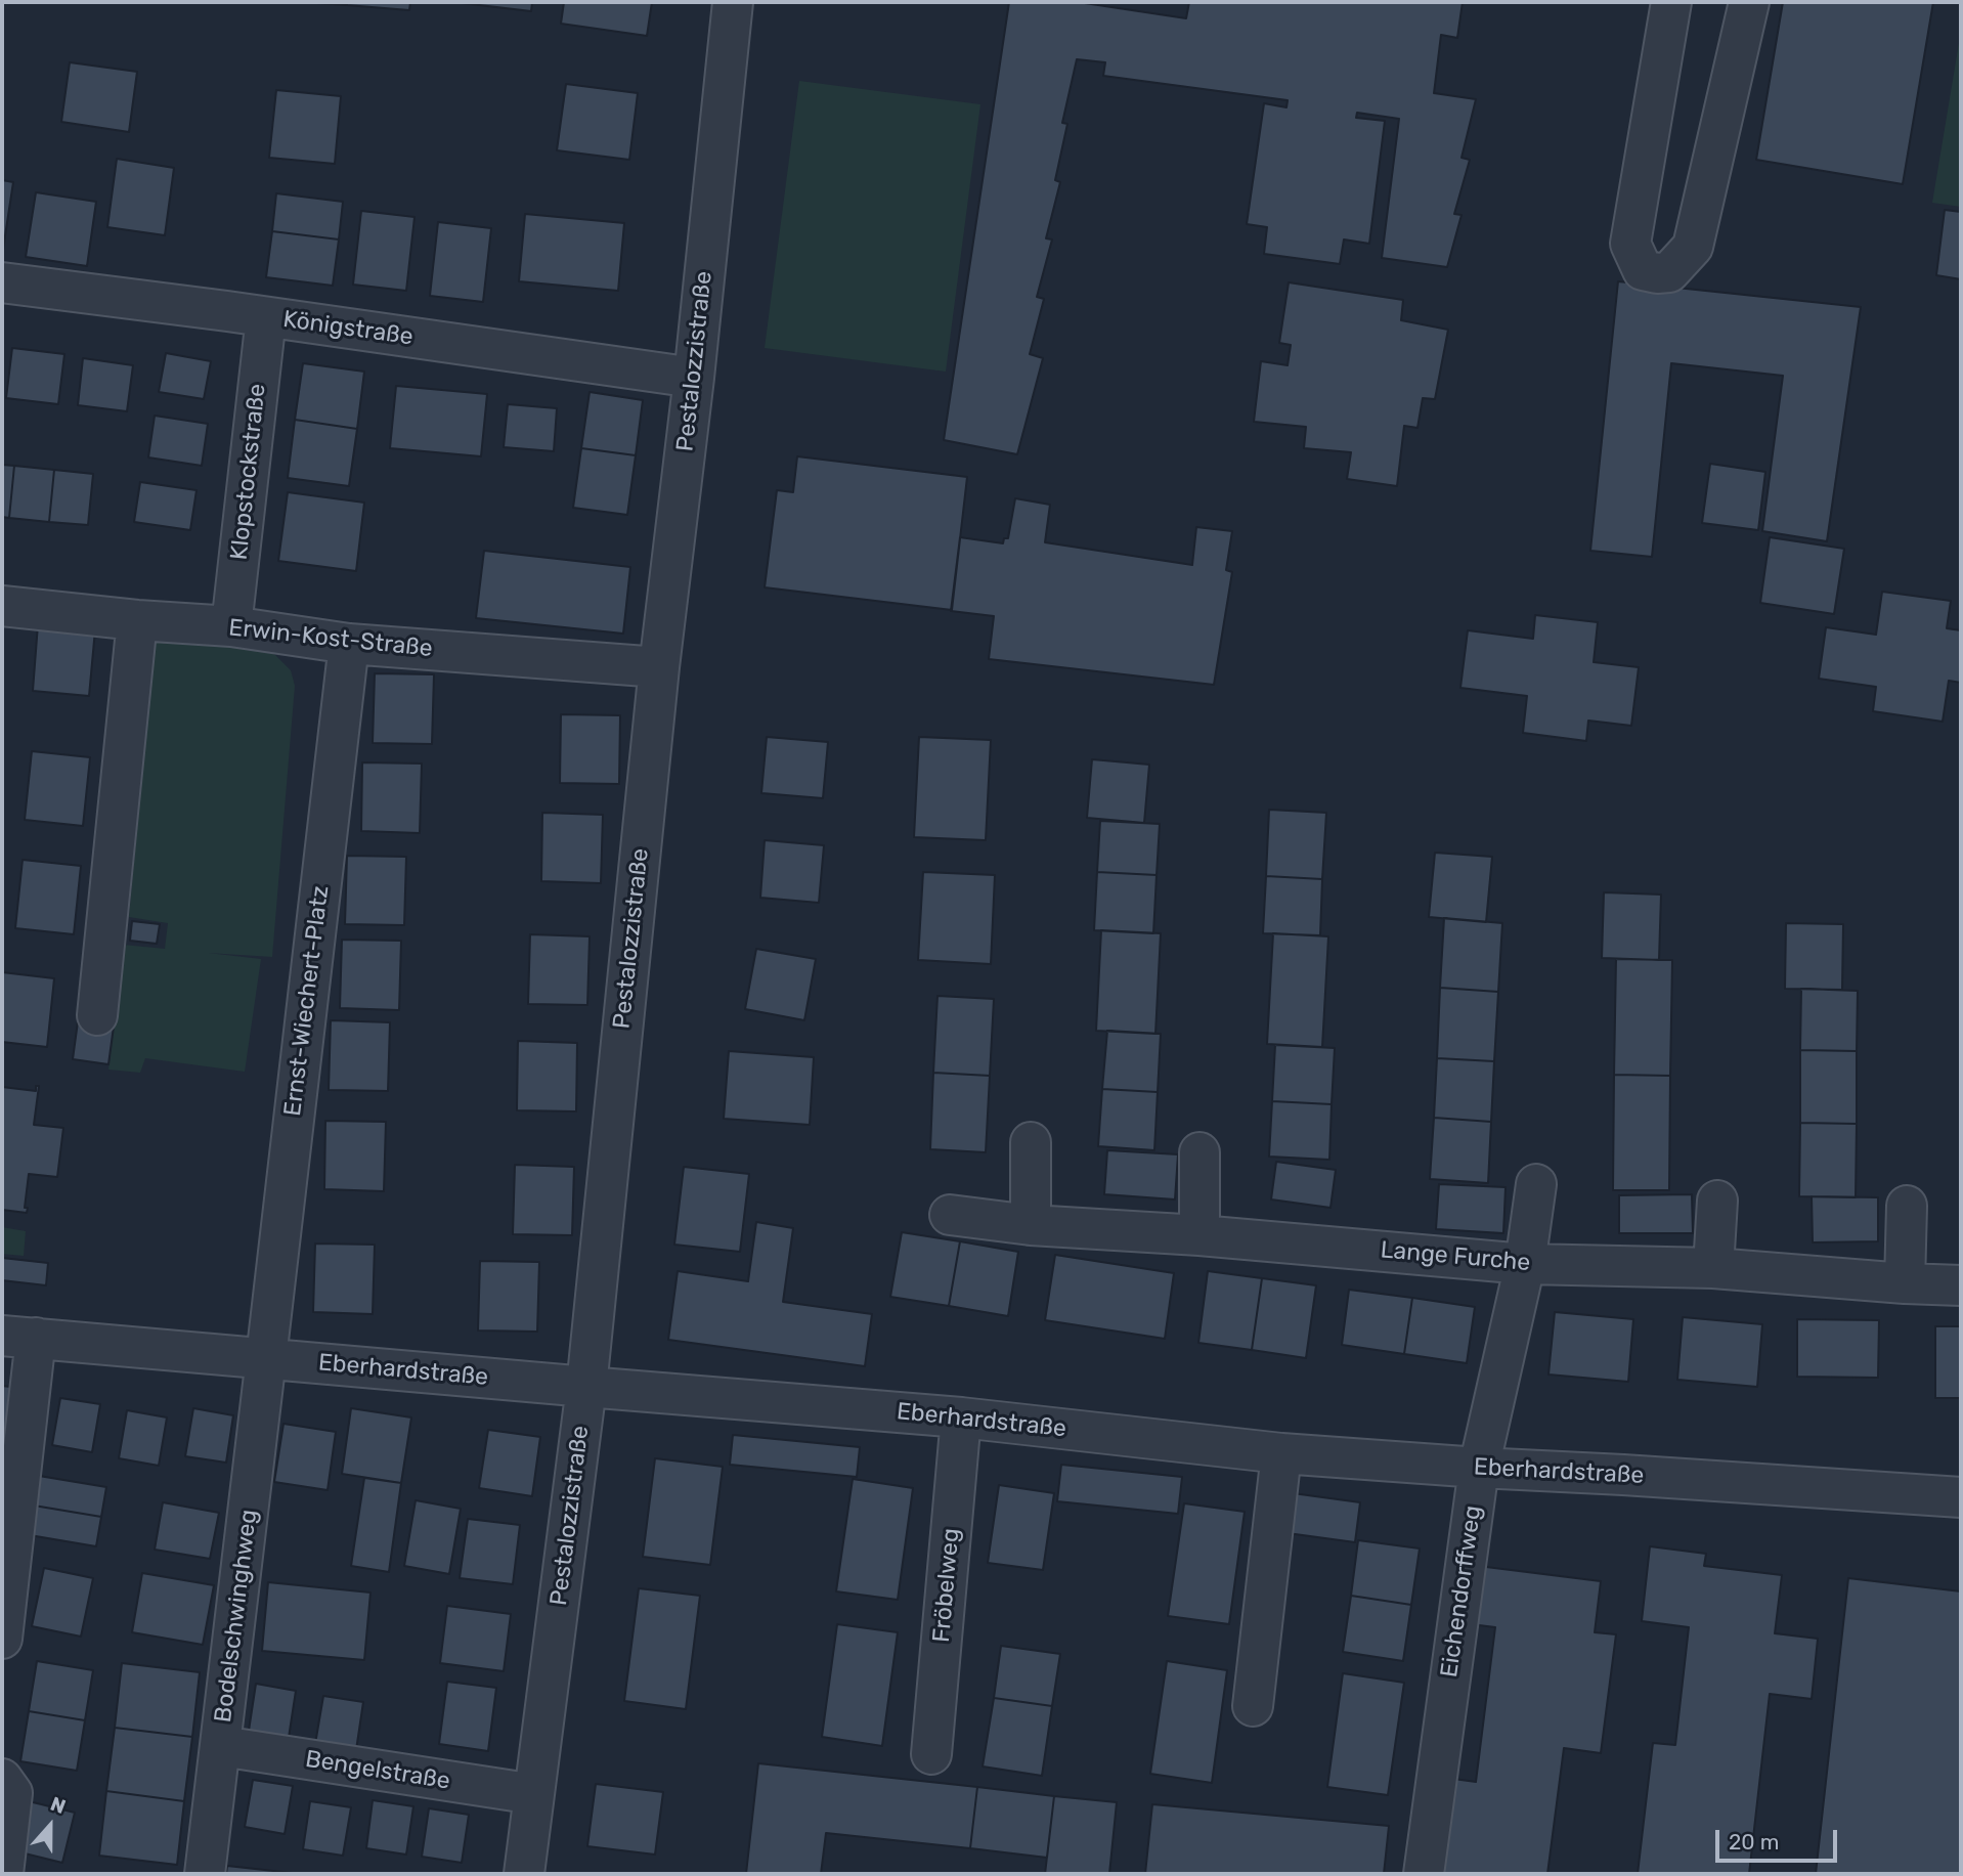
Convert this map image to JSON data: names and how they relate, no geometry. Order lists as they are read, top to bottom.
{
  "streets": {
    "street": [
      "Königstraße",
      "Pestalozzistraße",
      "Klopstockstraße",
      "Erwin-Kost-Straße",
      "Ernst-Wiechert-Platz",
      "Lange Furche",
      "Eberhardstraße",
      "Fröbelweg",
      "Eichendorffweg",
      "Bodelschwinghweg",
      "Bengelstraße"
    ]
  },
  "crossings": [
    ["Königstraße", "Pestalozzistraße"],
    ["Königstraße", "Klopstockstraße"],
    ["Pestalozzistraße", "Erwin-Kost-Straße"],
    ["Pestalozzistraße", "Eberhardstraße"],
    ["Pestalozzistraße", "Bengelstraße"],
    ["Klopstockstraße", "Erwin-Kost-Straße"],
    ["Erwin-Kost-Straße", "Ernst-Wiechert-Platz"],
    ["Ernst-Wiechert-Platz", "Eberhardstraße"],
    ["Ernst-Wiechert-Platz", "Bodelschwinghweg"],
    ["Lange Furche", "Eichendorffweg"],
    ["Eberhardstraße", "Fröbelweg"],
    ["Eberhardstraße", "Eichendorffweg"],
    ["Eberhardstraße", "Bodelschwinghweg"],
    ["Bodelschwinghweg", "Bengelstraße"]
  ],
  "scale_bar": "20 m",
  "north": "top"
}
